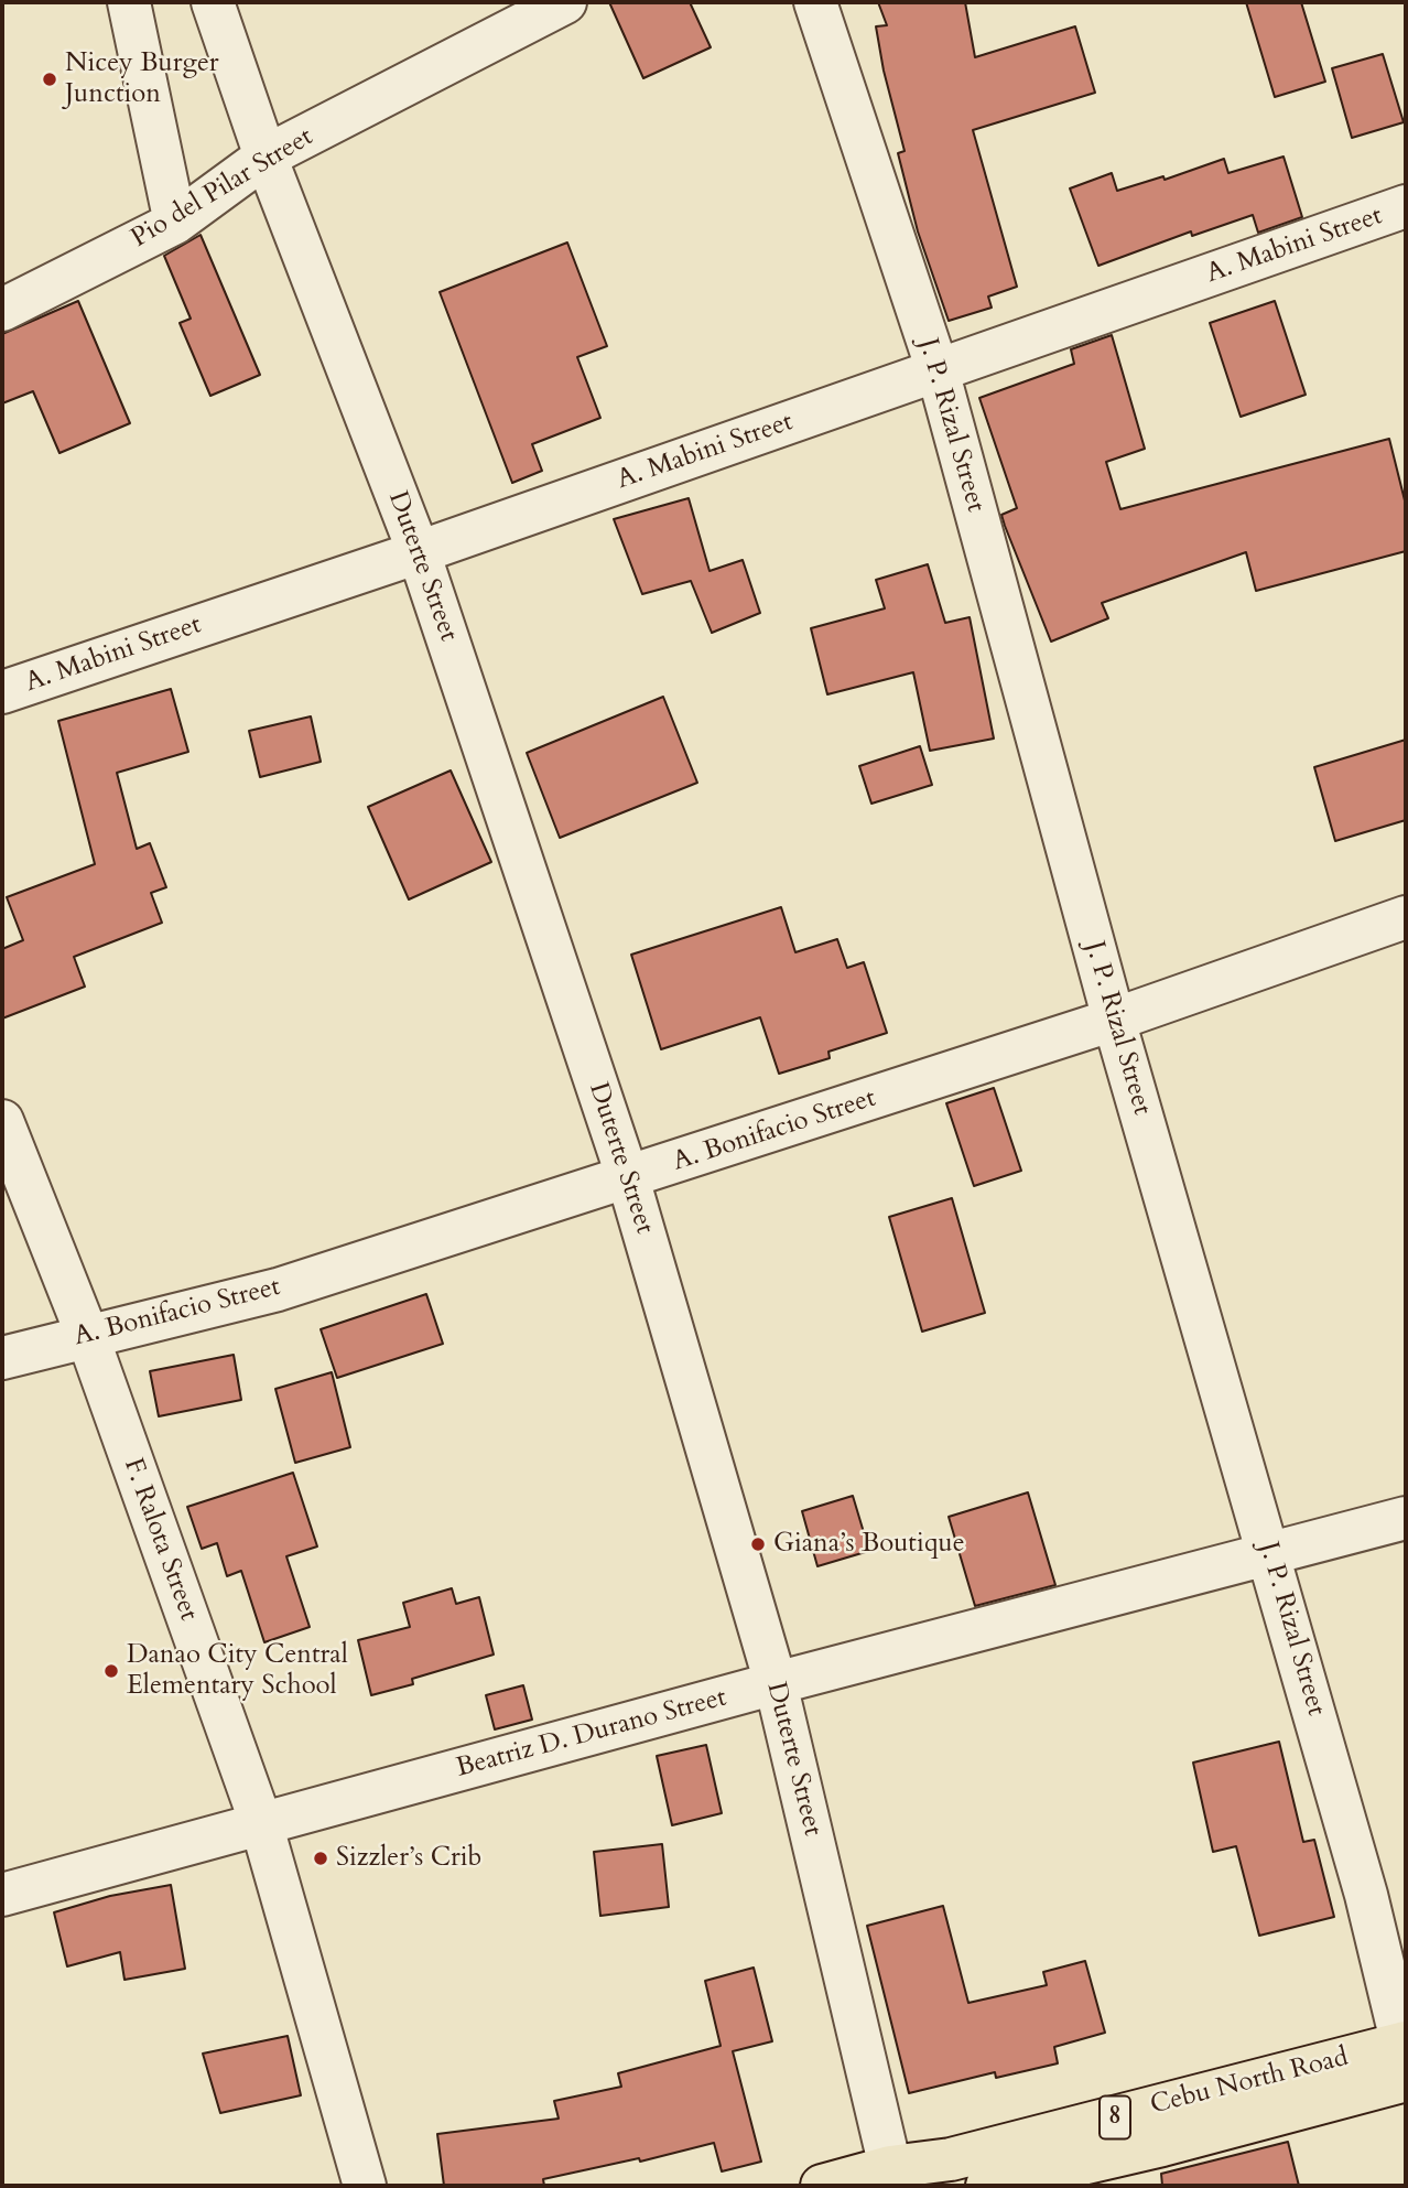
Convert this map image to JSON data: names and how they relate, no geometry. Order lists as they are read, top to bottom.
{
  "streets": {
    "highway": ["Cebu North Road", "8"],
    "street": [
      "Pio del Pilar Street",
      "A. Mabini Street",
      "J. P. Rizal Street",
      "Duterte Street",
      "A. Bonifacio Street",
      "F. Ralota Street",
      "Beatriz D. Durano Street"
    ]
  },
  "crossings": [
    ["Pio del Pilar Street", "Duterte Street"],
    ["A. Mabini Street", "J. P. Rizal Street"],
    ["A. Mabini Street", "Duterte Street"],
    ["J. P. Rizal Street", "A. Bonifacio Street"],
    ["J. P. Rizal Street", "Beatriz D. Durano Street"],
    ["J. P. Rizal Street", "Cebu North Road"],
    ["Duterte Street", "A. Bonifacio Street"],
    ["Duterte Street", "Beatriz D. Durano Street"],
    ["Duterte Street", "Cebu North Road"],
    ["A. Bonifacio Street", "F. Ralota Street"],
    ["F. Ralota Street", "Beatriz D. Durano Street"]
  ],
  "places": [
    "Nicey Burger Junction",
    "Giana’s Boutique",
    "Danao City Central Elementary School",
    "Sizzler’s Crib"
  ]
}
